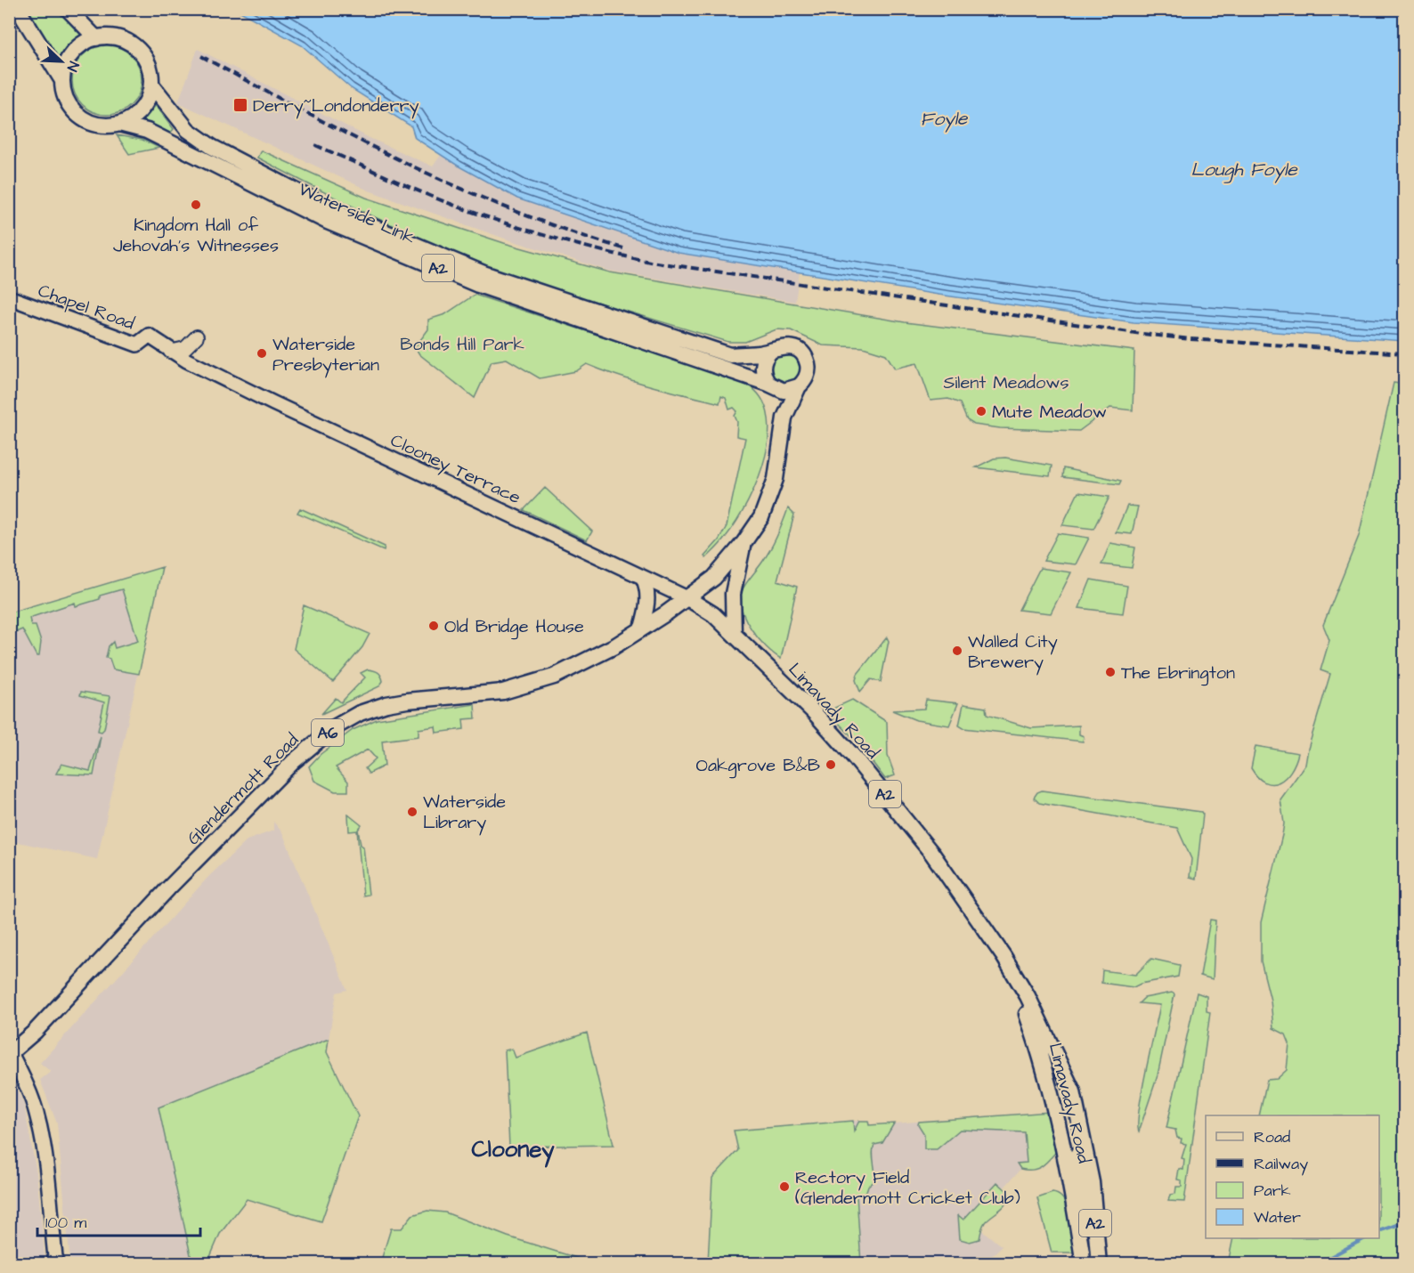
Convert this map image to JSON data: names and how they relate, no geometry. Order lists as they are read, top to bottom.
{
  "streets": {
    "highway": [
      "Waterside Link",
      "A2",
      "Limavady Road",
      "A6",
      "Glendermott Road"
    ],
    "main road": ["Chapel Road", "Clooney Terrace"]
  },
  "crossings": [
    ["Waterside Link", "A2"],
    ["A2", "Clooney Terrace"],
    ["A2", "Limavady Road"],
    ["A2", "Glendermott Road"],
    ["Chapel Road", "Clooney Terrace"],
    ["Clooney Terrace", "Glendermott Road"]
  ],
  "districts": ["Clooney"],
  "water": ["Foyle", "Lough Foyle"],
  "parks": ["Bonds Hill Park", "Silent Meadows"],
  "places": {
    "transit": ["Derry~Londonderry"],
    "other": [
      "Kingdom Hall of Jehovah's Witnesses",
      "Waterside Presbyterian",
      "Mute Meadow",
      "Old Bridge House",
      "Walled City Brewery",
      "The Ebrington",
      "Oakgrove B&B",
      "Waterside Library",
      "Rectory Field (Glendermott Cricket Club)"
    ]
  },
  "legend": [
    "Road",
    "Railway",
    "Park",
    "Water"
  ],
  "scale_bar": "100 m",
  "north": "bottom right"
}
